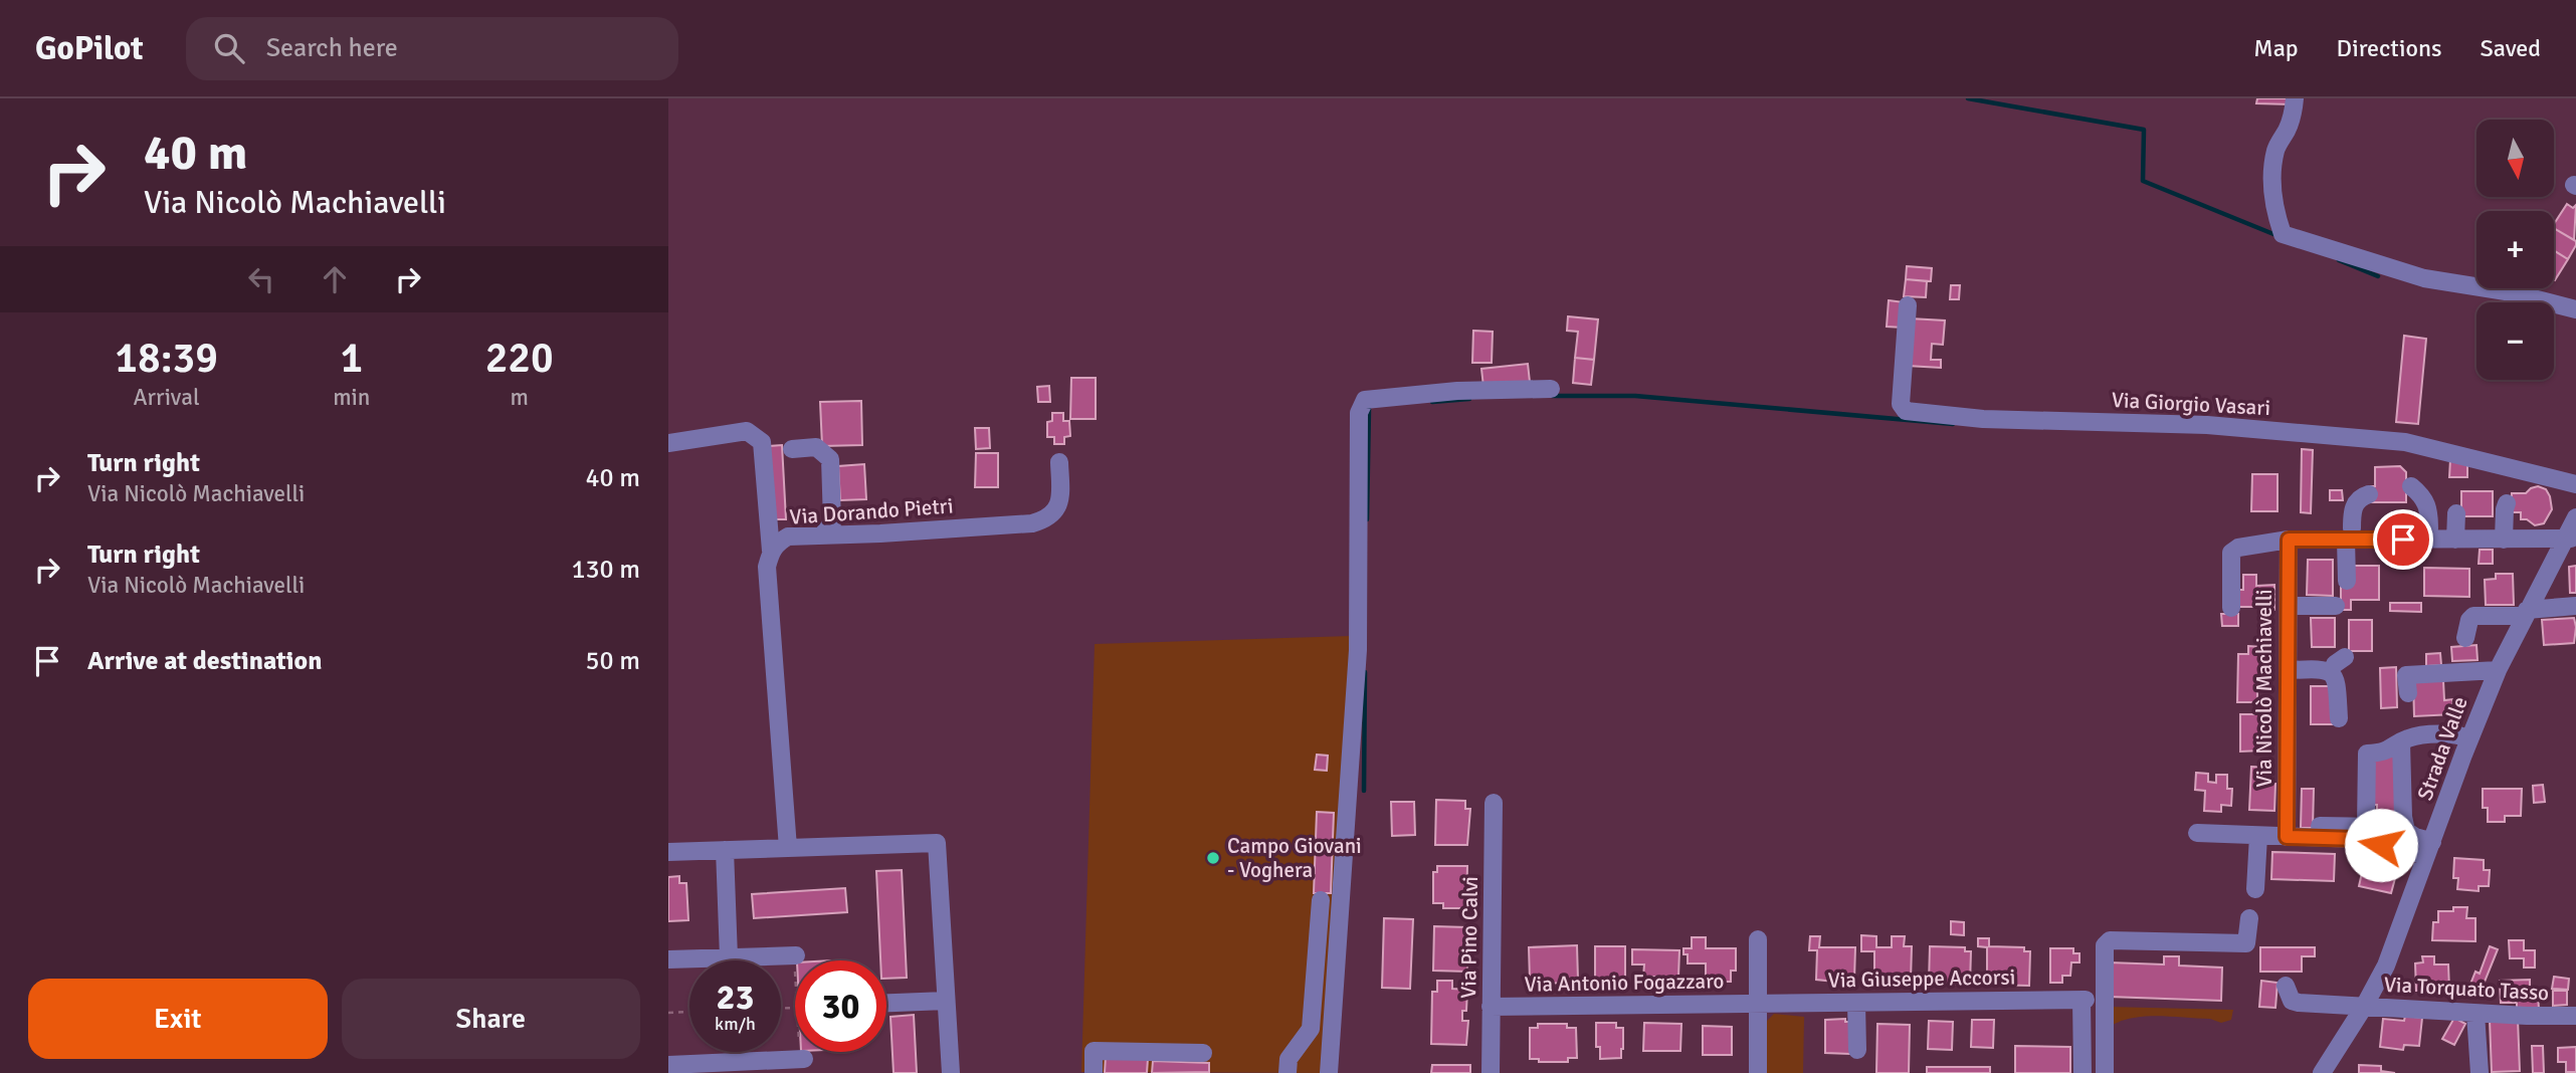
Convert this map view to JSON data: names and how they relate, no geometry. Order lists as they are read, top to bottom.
{
  "streets": {
    "street": [
      "Via Giorgio Vasari",
      "Via Dorando Pietri",
      "Via Nicolò Machiavelli",
      "Strada Valle",
      "Via Pino Calvi",
      "Via Giuseppe Accorsi",
      "Via Antonio Fogazzaro",
      "Via Torquato Tasso"
    ]
  },
  "crossings": [
    ["Strada Valle", "Via Torquato Tasso"],
    ["Via Pino Calvi", "Via Antonio Fogazzaro"],
    ["Via Giuseppe Accorsi", "Via Antonio Fogazzaro"]
  ],
  "places": ["Campo Giovani - Voghera"],
  "north": "bottom",
  "page": {
    "header": "GoPilot",
    "search": "Search here",
    "nav": ["Map", "Directions", "Saved"],
    "turn": ["40 m", "Via Nicolò Machiavelli"],
    "map_buttons": ["+", "−"],
    "eta": [
      "18:39",
      "Arrival",
      "1",
      "min",
      "220",
      "m"
    ],
    "list": [
      {
        "name": "Turn right",
        "note": "Via Nicolò Machiavelli",
        "value": "40 m"
      },
      {
        "name": "Turn right",
        "note": "Via Nicolò Machiavelli",
        "value": "130 m"
      },
      {
        "name": "Arrive at destination",
        "value": "50 m"
      }
    ],
    "speed": "23 km/h",
    "limit": "30",
    "buttons": ["Exit", "Share"]
  }
}
